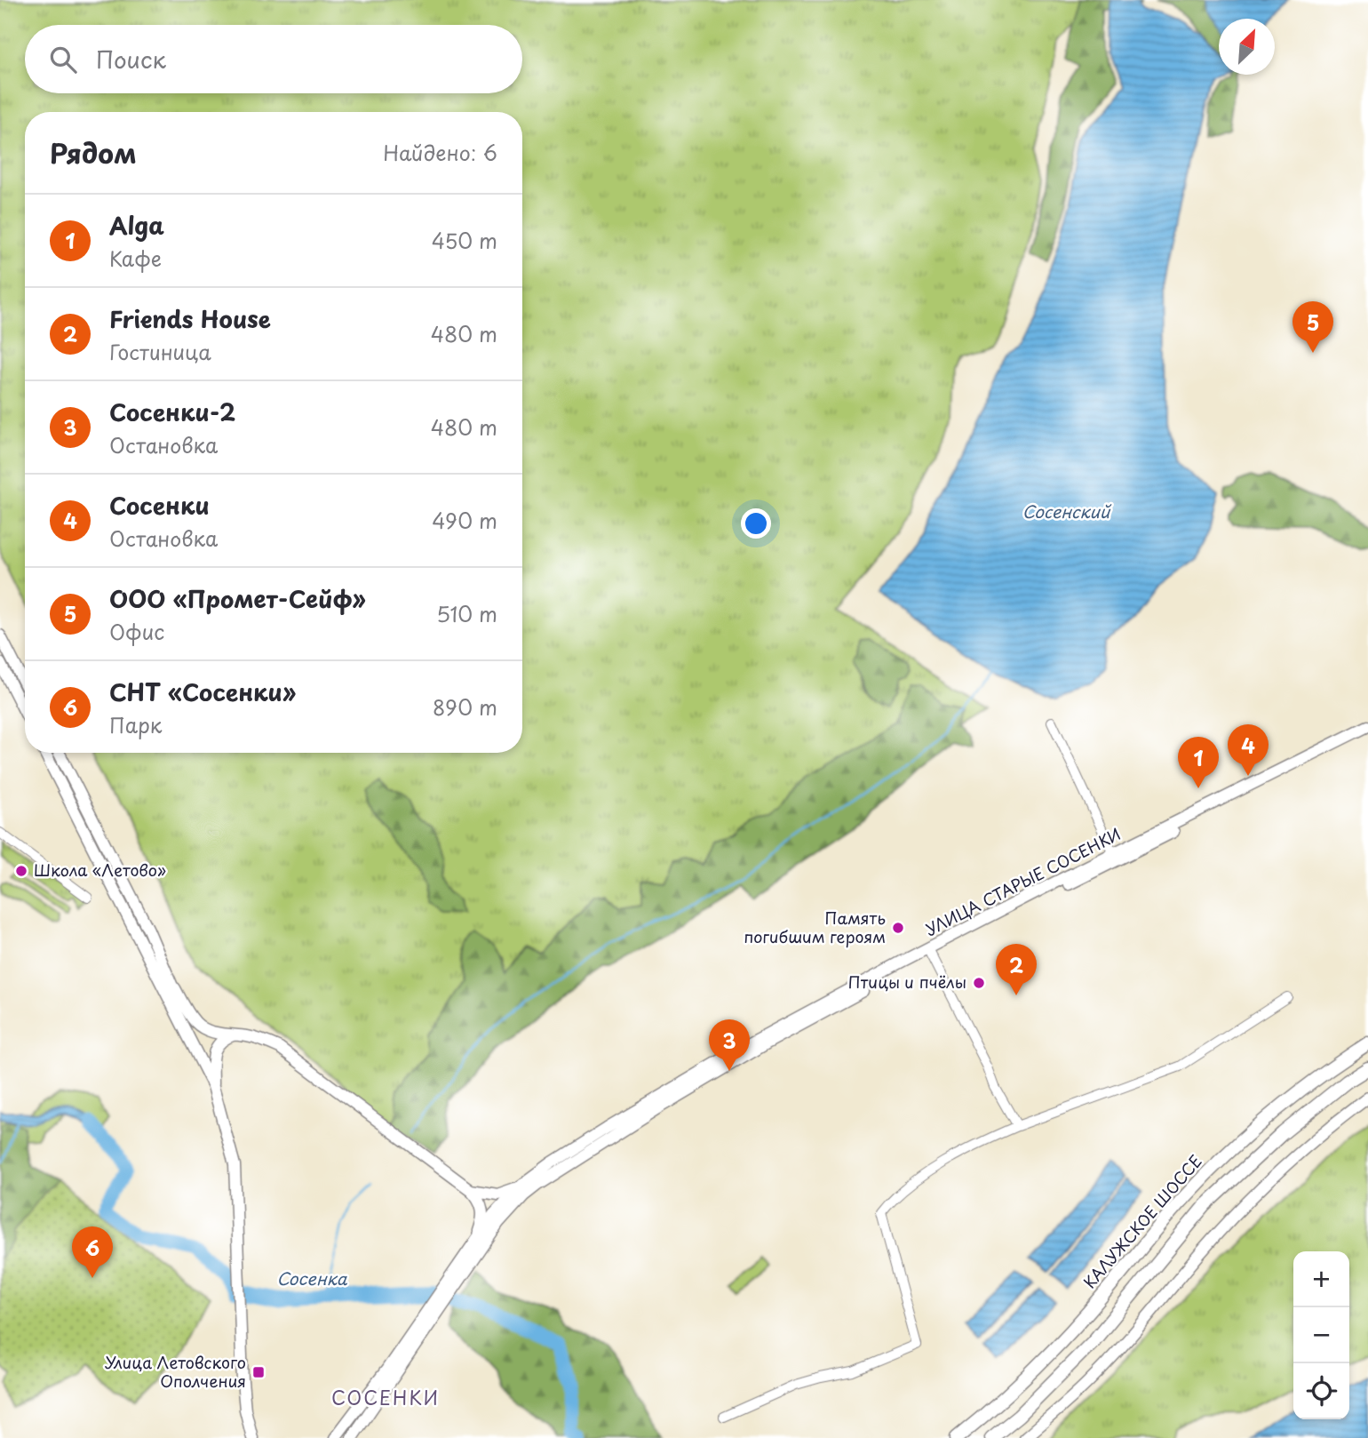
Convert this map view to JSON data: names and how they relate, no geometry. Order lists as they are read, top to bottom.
{
  "streets": {
    "highway": ["КАЛУЖСКОЕ ШОССЕ"],
    "main road": ["УЛИЦА СТАРЫЕ СОСЕНКИ"]
  },
  "districts": ["СОСЕНКИ"],
  "water": ["Сосенский", "Сосенка"],
  "places": {
    "other": ["Школа «Летово»", "Память погибшим героям", "Птицы и пчёлы"],
    "transit": ["Улица Летовского Ополчения"]
  },
  "north": "top right",
  "page": {
    "search": "Поиск",
    "heading": ["Рядом", "Найдено: 6"],
    "list": [
      {
        "mark": "1",
        "name": "Alga",
        "note": "Кафе",
        "value": "450 m"
      },
      {
        "mark": "2",
        "name": "Friends House",
        "note": "Гостиница",
        "value": "480 m"
      },
      {
        "mark": "3",
        "name": "Сосенки-2",
        "note": "Остановка",
        "value": "480 m"
      },
      {
        "mark": "4",
        "name": "Сосенки",
        "note": "Остановка",
        "value": "490 m"
      },
      {
        "mark": "5",
        "name": "ООО «Промет-Сейф»",
        "note": "Офис",
        "value": "510 m"
      },
      {
        "mark": "6",
        "name": "СНТ «Сосенки»",
        "note": "Парк",
        "value": "890 m"
      }
    ],
    "pins": [
      "5",
      "4",
      "1",
      "2",
      "3",
      "6"
    ],
    "map_buttons": ["+", "−"]
  }
}
